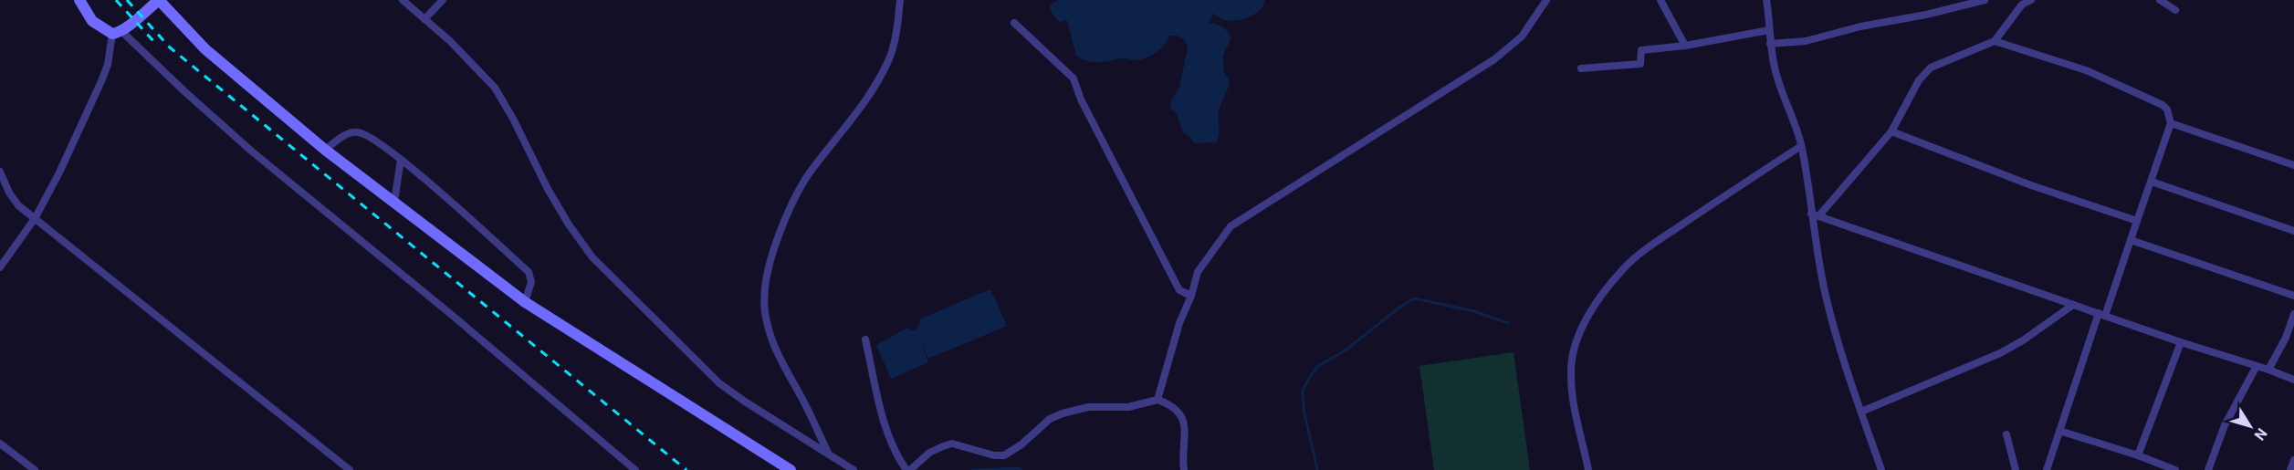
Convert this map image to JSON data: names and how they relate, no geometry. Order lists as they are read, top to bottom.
{
  "north": "bottom right"
}
